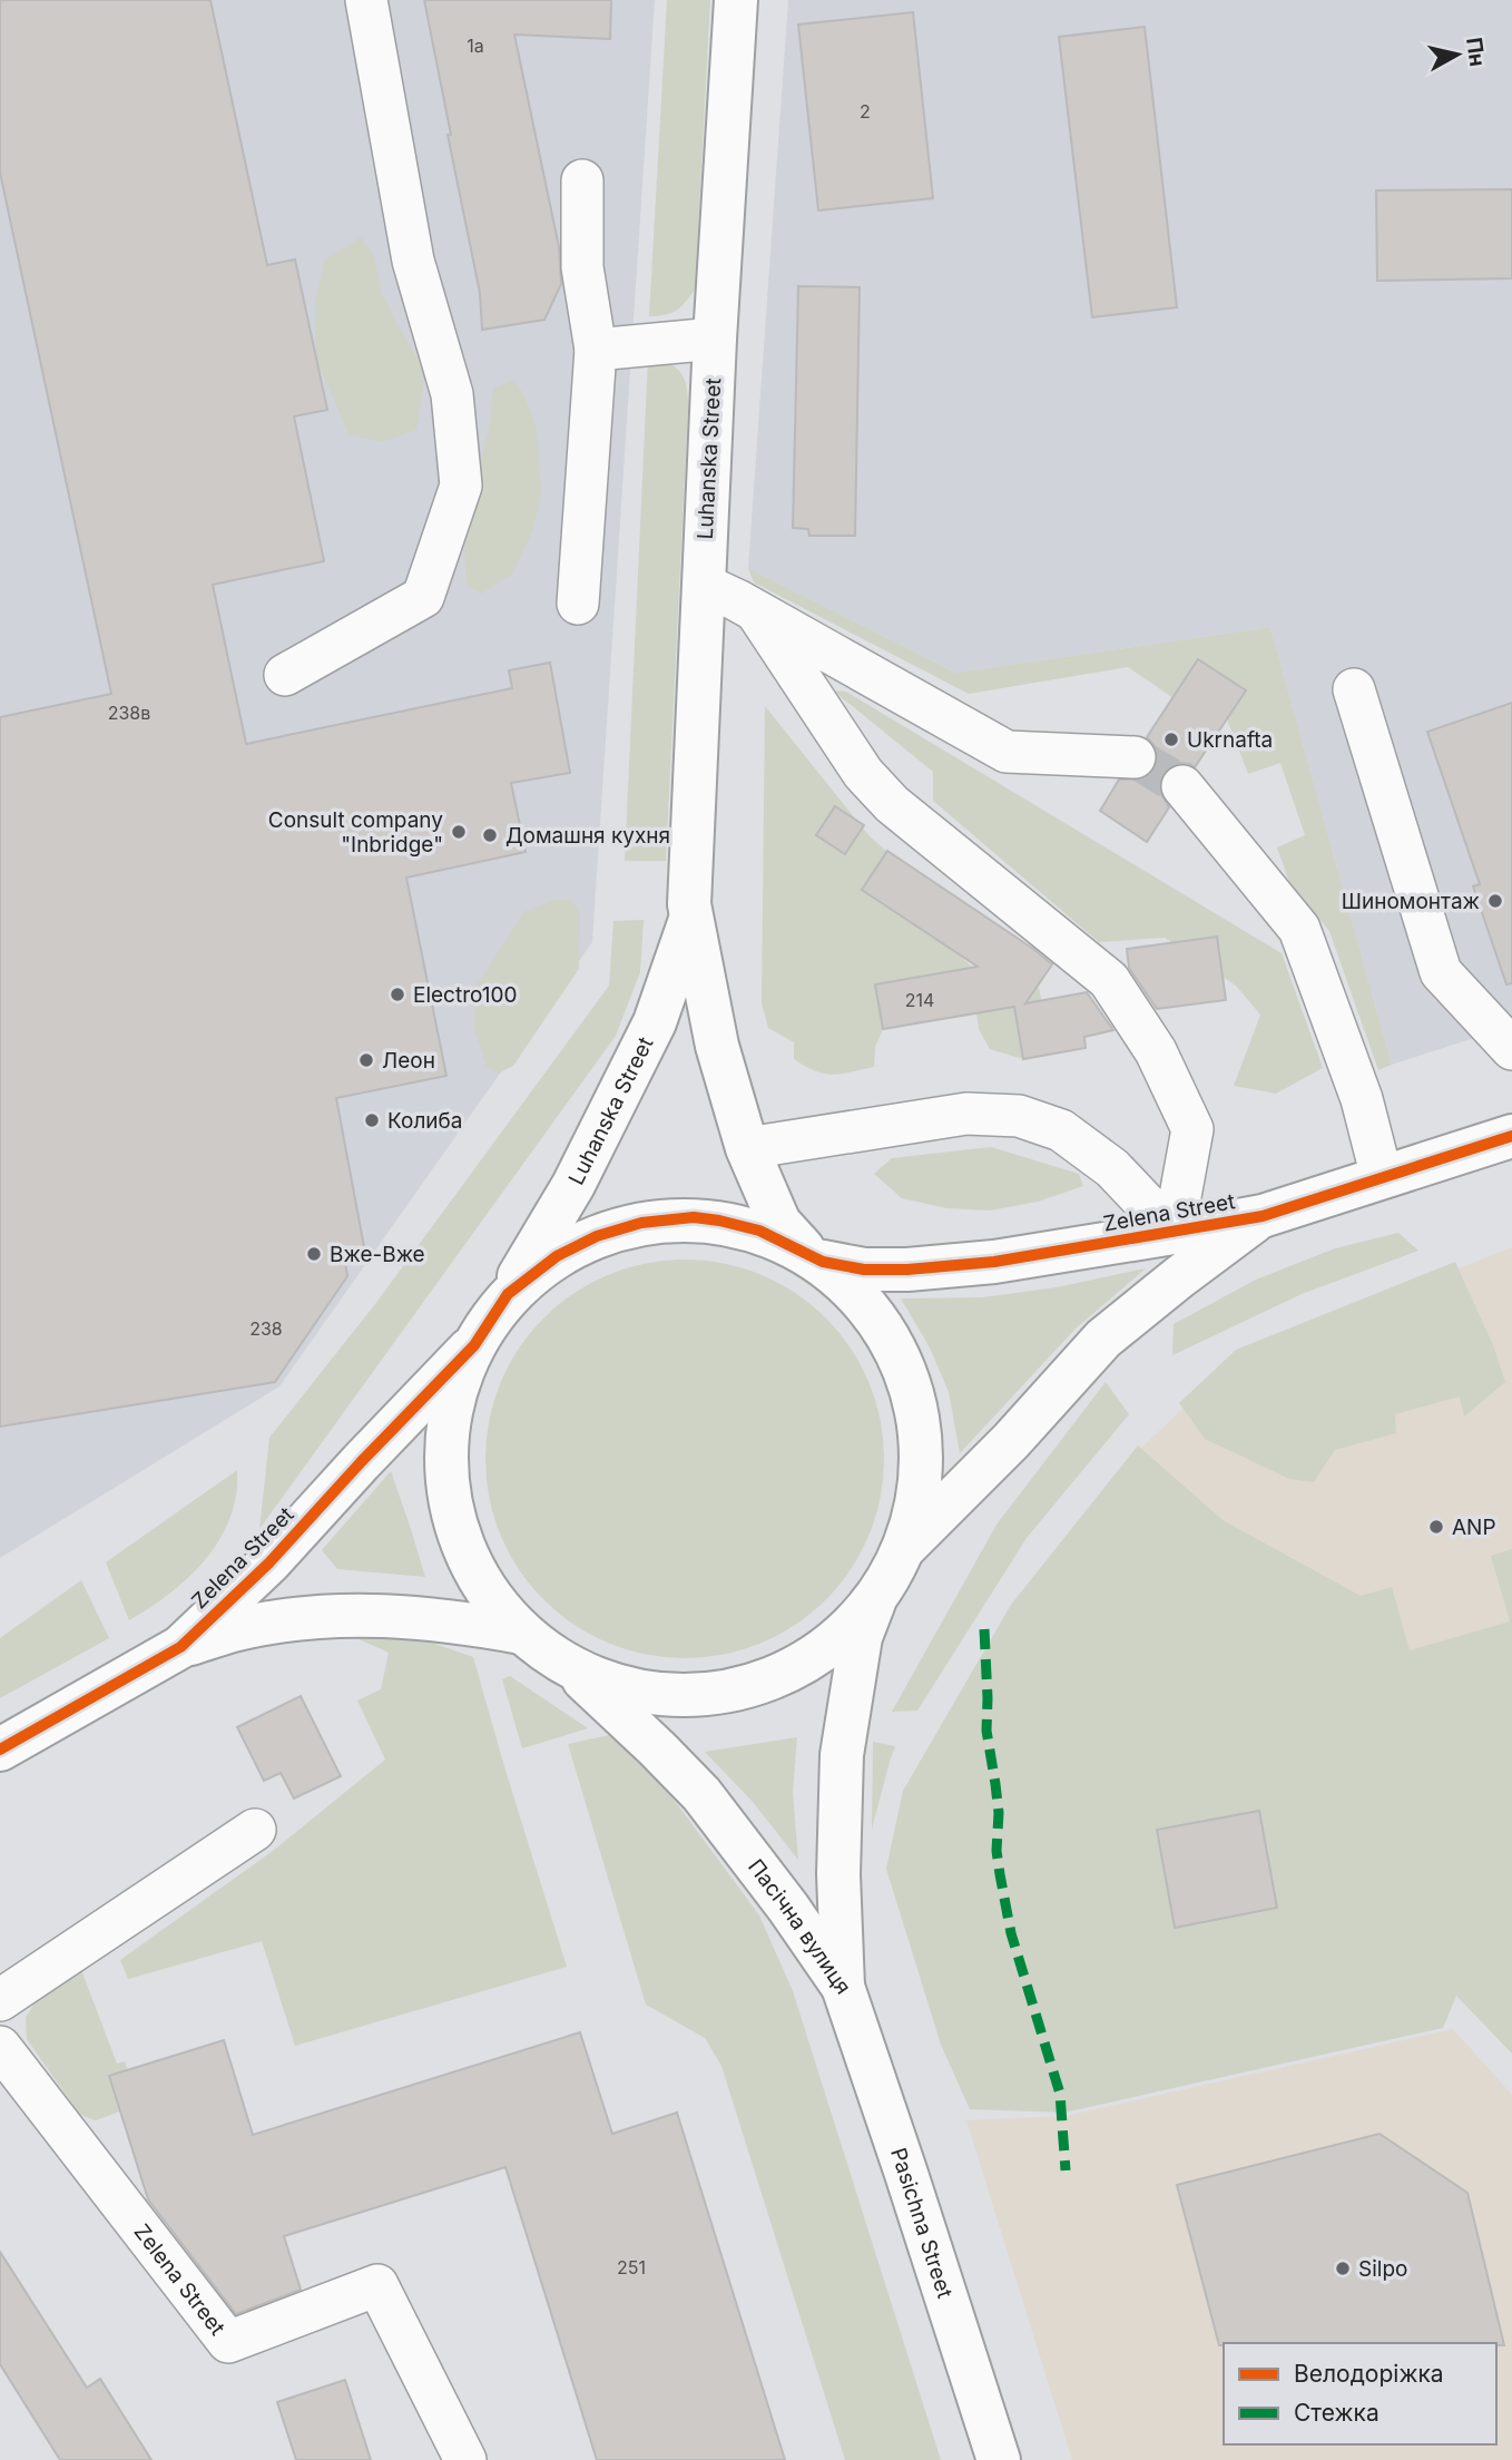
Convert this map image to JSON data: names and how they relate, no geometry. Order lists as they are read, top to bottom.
{
  "streets": {
    "main road": [
      "Luhanska Street",
      "Zelena Street",
      "Пасічна вулиця",
      "Pasichna Street"
    ]
  },
  "crossings": [
    ["Luhanska Street", "Zelena Street"],
    ["Zelena Street", "Пасічна вулиця"],
    ["Пасічна вулиця", "Pasichna Street"]
  ],
  "places": [
    "Ukrnafta",
    "Consult company \"Inbridge\"",
    "Домашня кухня",
    "Шиномонтаж",
    "Electro100",
    "Леон",
    "Колиба",
    "Вже-Вже",
    "ANP",
    "Silpo"
  ],
  "house_numbers": [
    "1а",
    "2",
    "238в",
    "214",
    "238",
    "251"
  ],
  "legend": ["Велодоріжка", "Стежка"],
  "north": "right"
}
